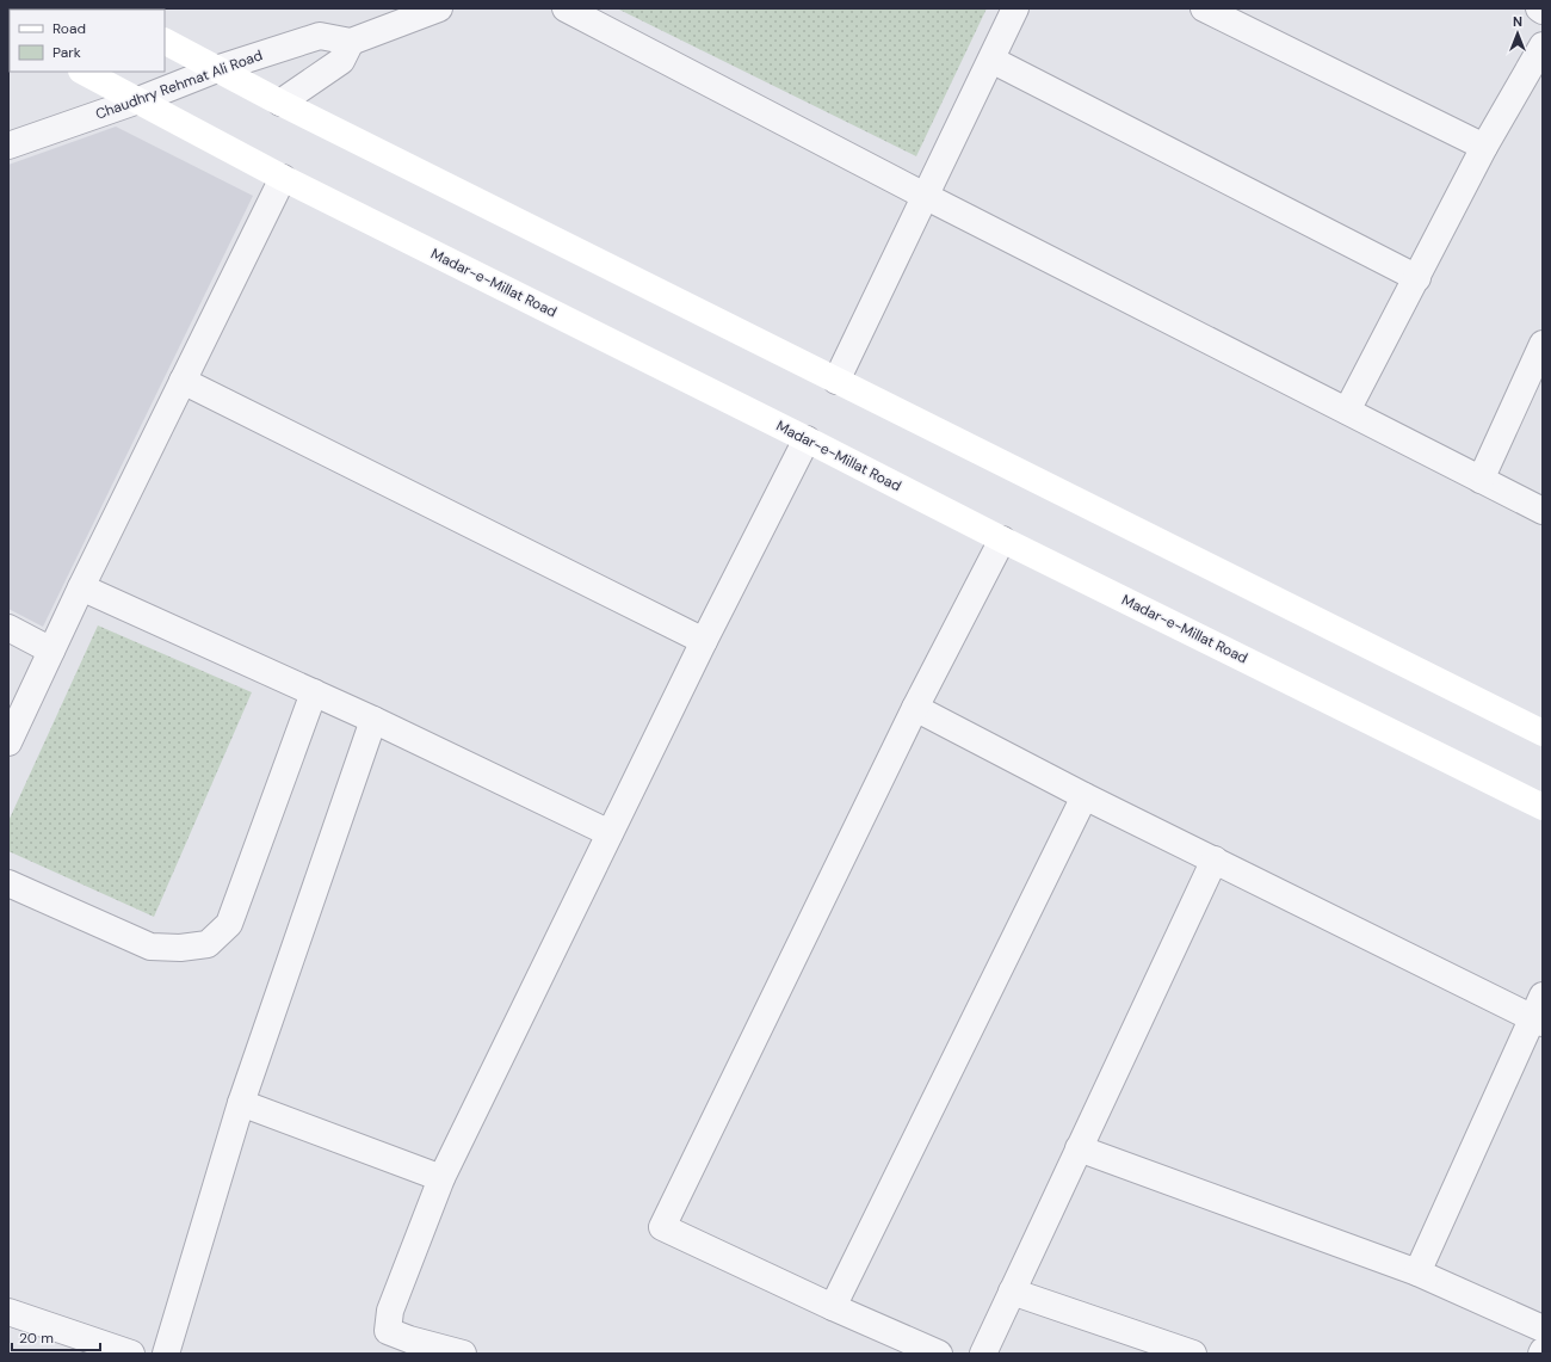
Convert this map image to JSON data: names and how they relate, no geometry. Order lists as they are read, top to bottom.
{
  "streets": {
    "main road": ["Madar-e-Millat Road"],
    "street": ["Chaudhry Rehmat Ali Road"]
  },
  "crossings": [
    ["Chaudhry Rehmat Ali Road", "Madar-e-Millat Road"]
  ],
  "legend": ["Road", "Park"],
  "scale_bar": "20 m",
  "north": "top"
}
